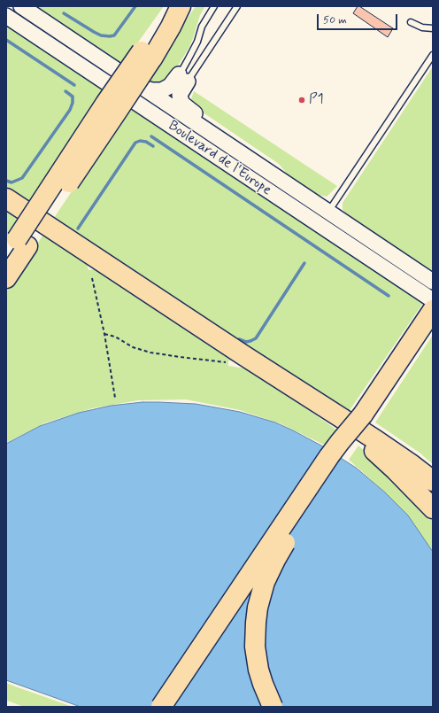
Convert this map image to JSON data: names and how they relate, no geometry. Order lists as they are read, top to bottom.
{
  "streets": {
    "main road": ["Boulevard de l'Europe"]
  },
  "places": ["P1"],
  "scale_bar": "50 m"
}
